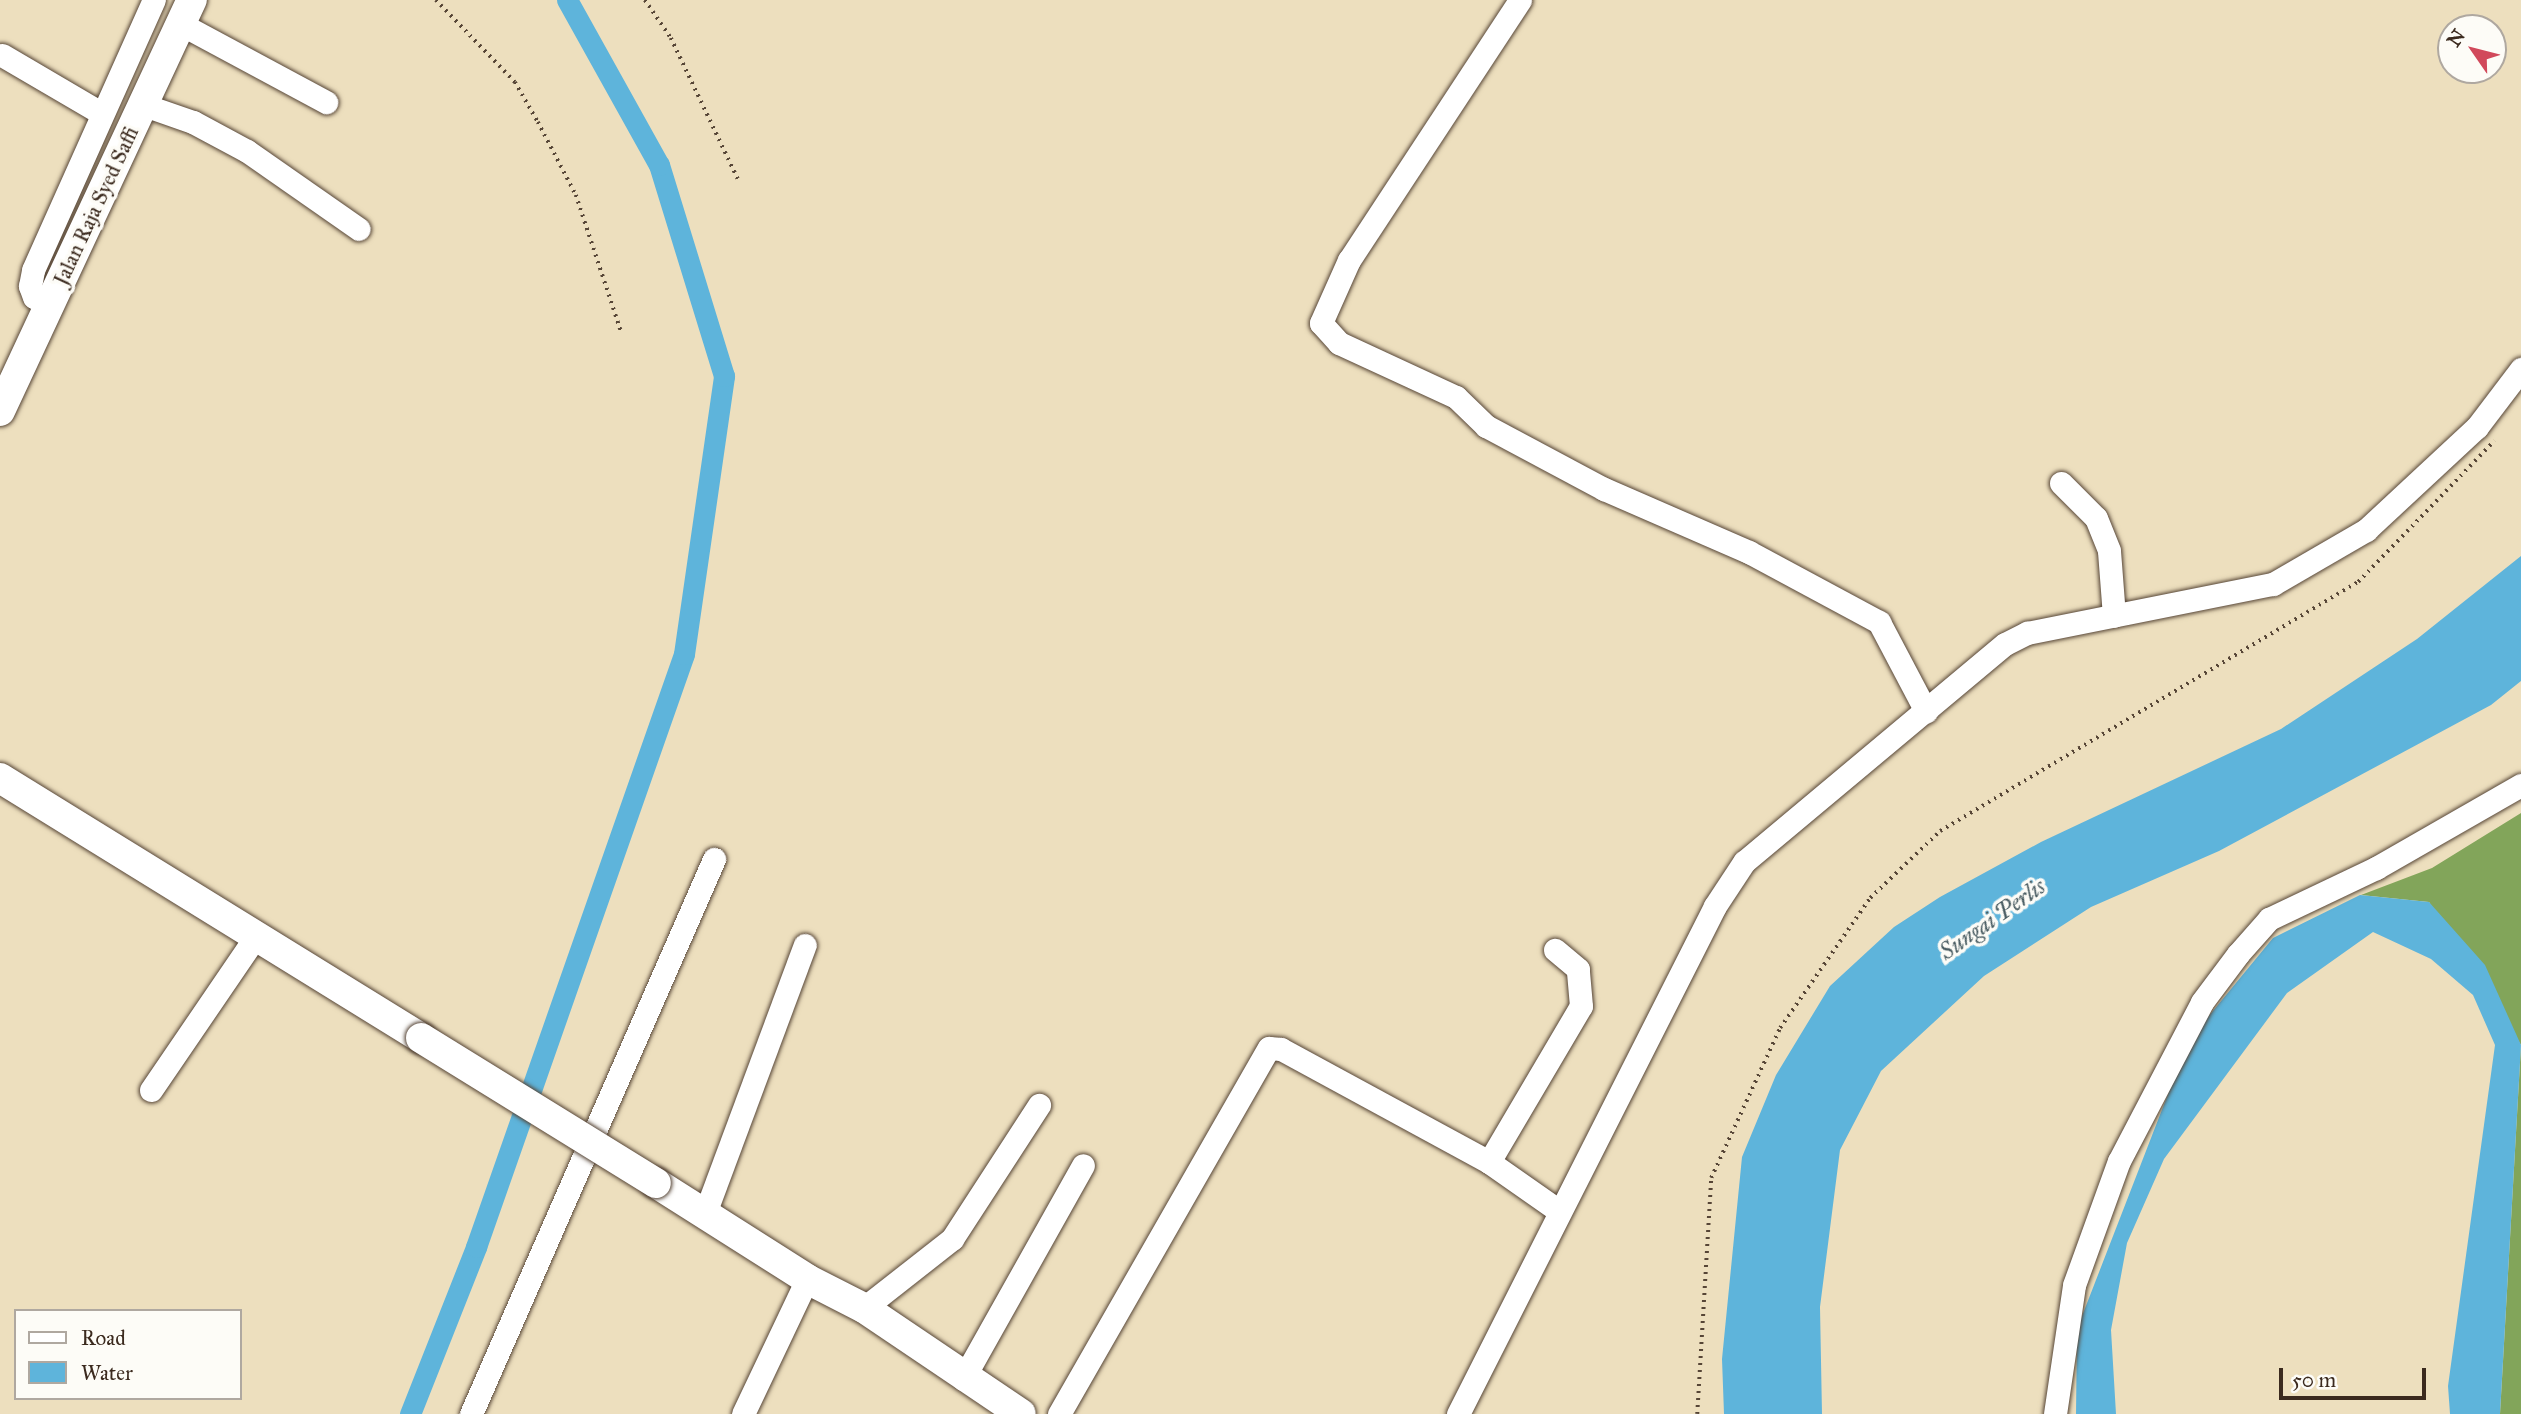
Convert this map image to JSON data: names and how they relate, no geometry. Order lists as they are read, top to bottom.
{
  "streets": {
    "main road": ["Jalan Raja Syed Saffi"]
  },
  "water": ["Sungai Perlis"],
  "legend": ["Road", "Water"],
  "scale_bar": "50 m",
  "north": "top left"
}
